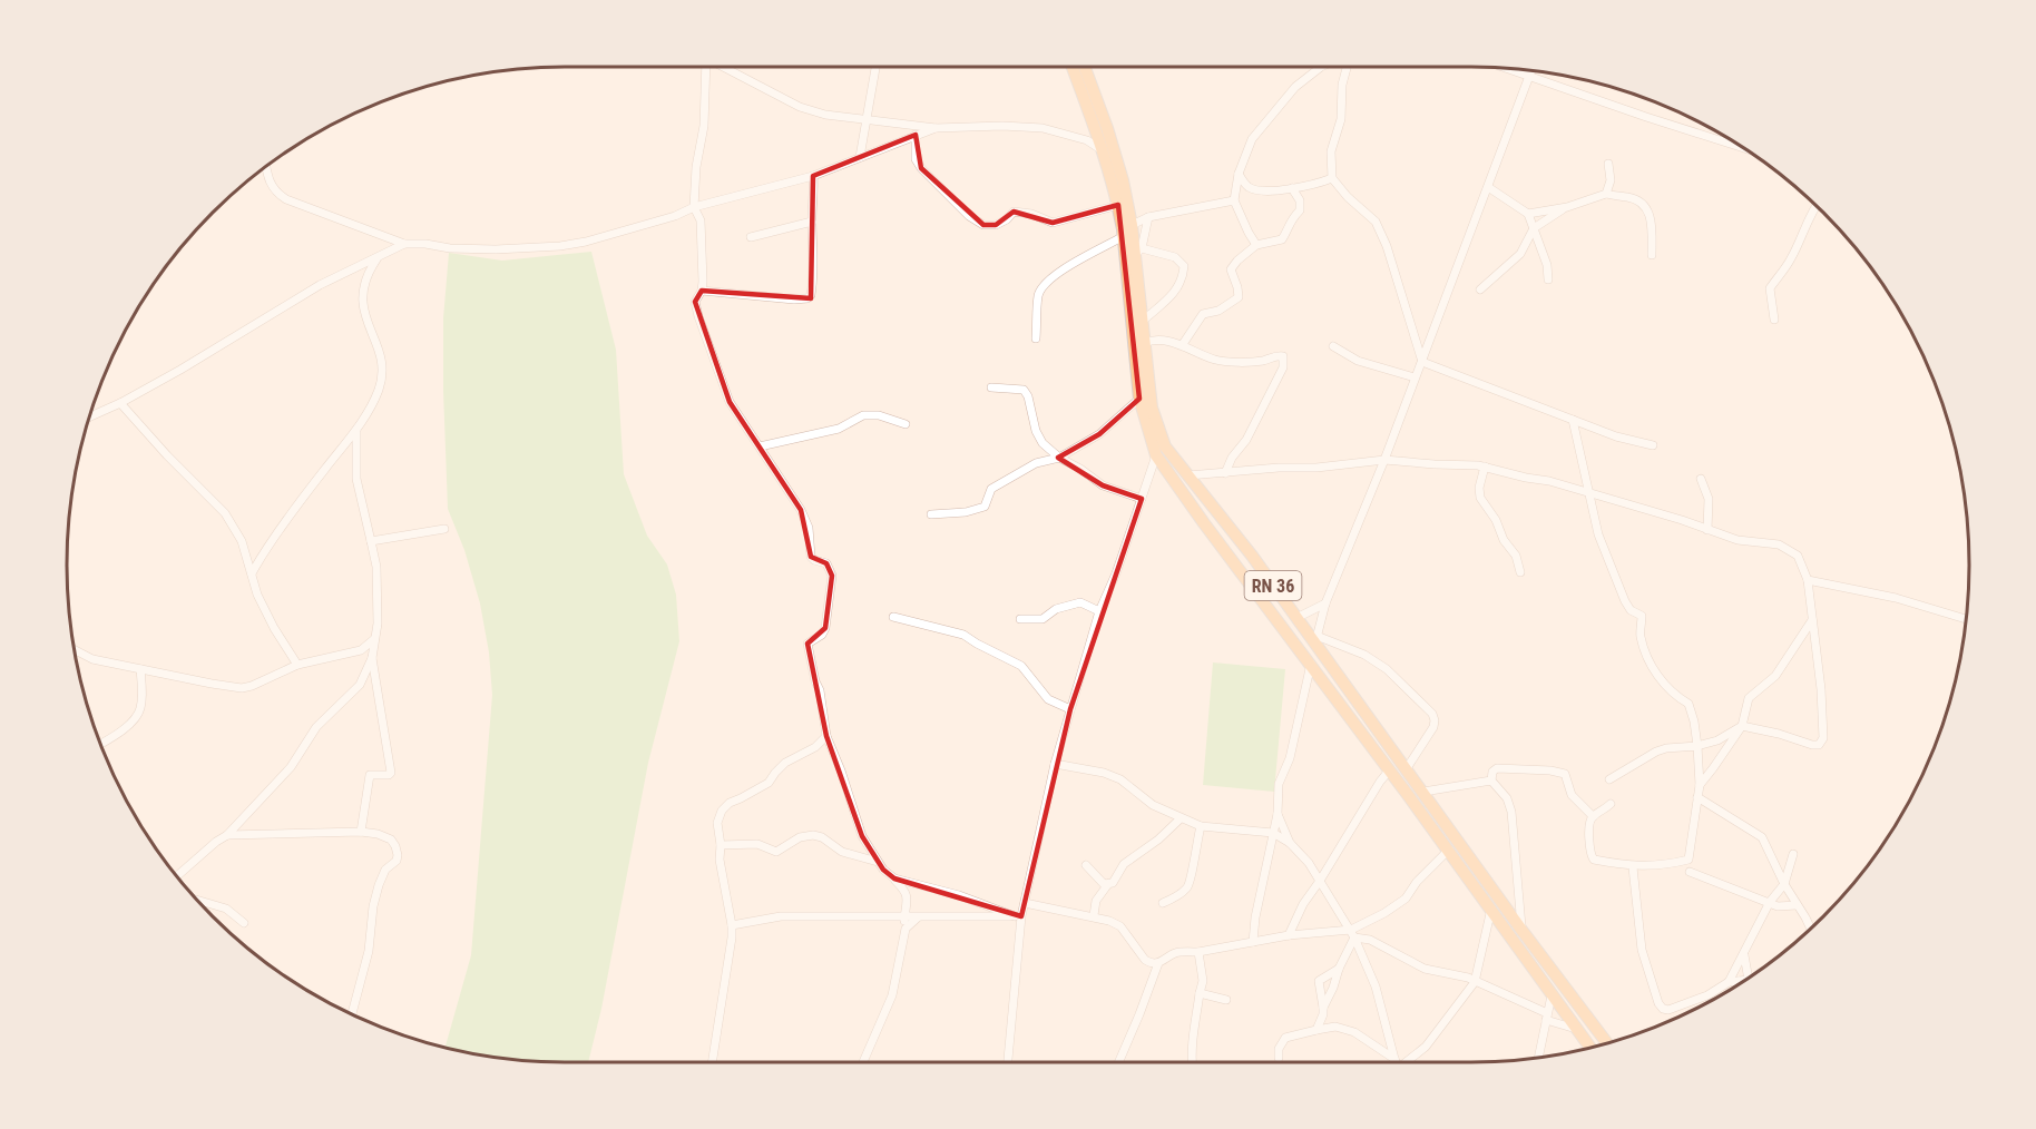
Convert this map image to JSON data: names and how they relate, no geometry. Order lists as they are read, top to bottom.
{
  "streets": {
    "main road": ["RN 36"]
  }
}
